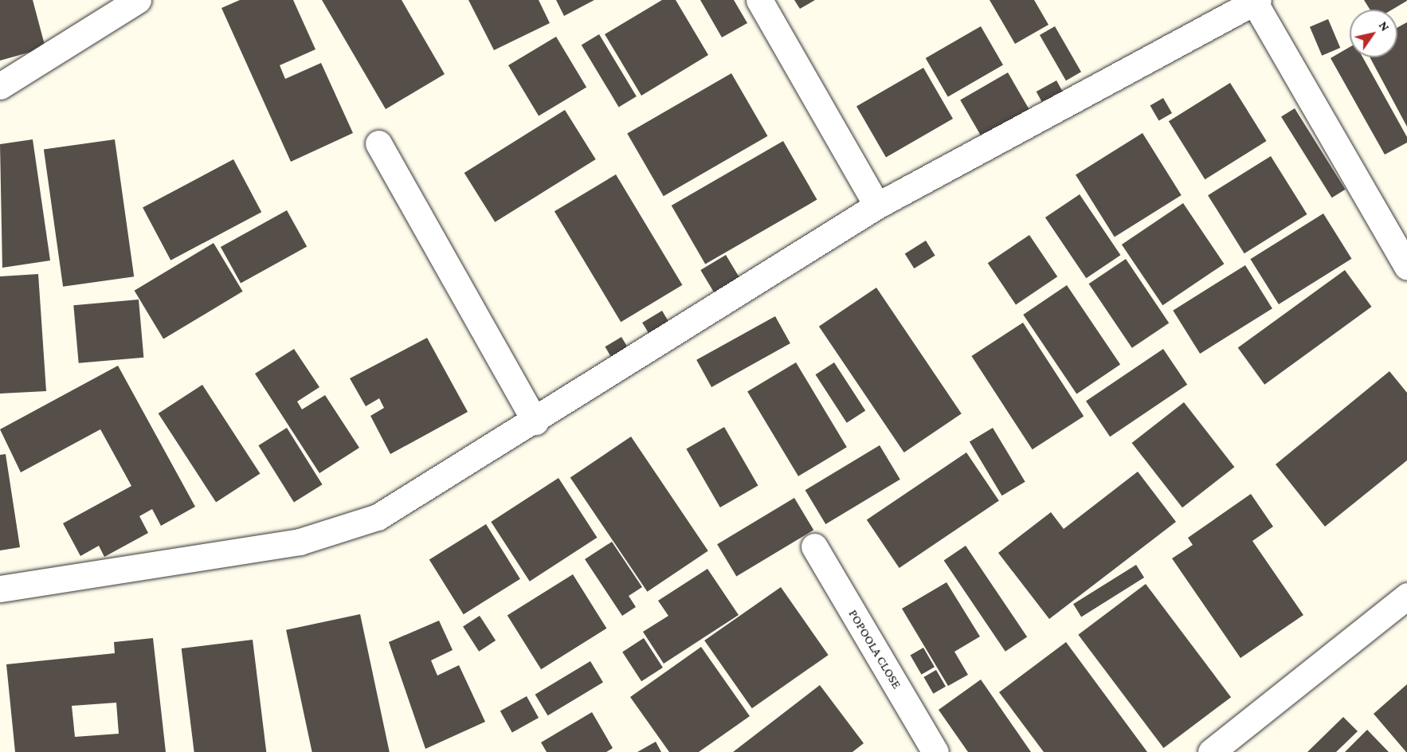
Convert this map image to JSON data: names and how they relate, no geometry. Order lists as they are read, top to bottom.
{
  "streets": {
    "street": ["POPOOLA CLOSE"]
  },
  "north": "top right"
}
